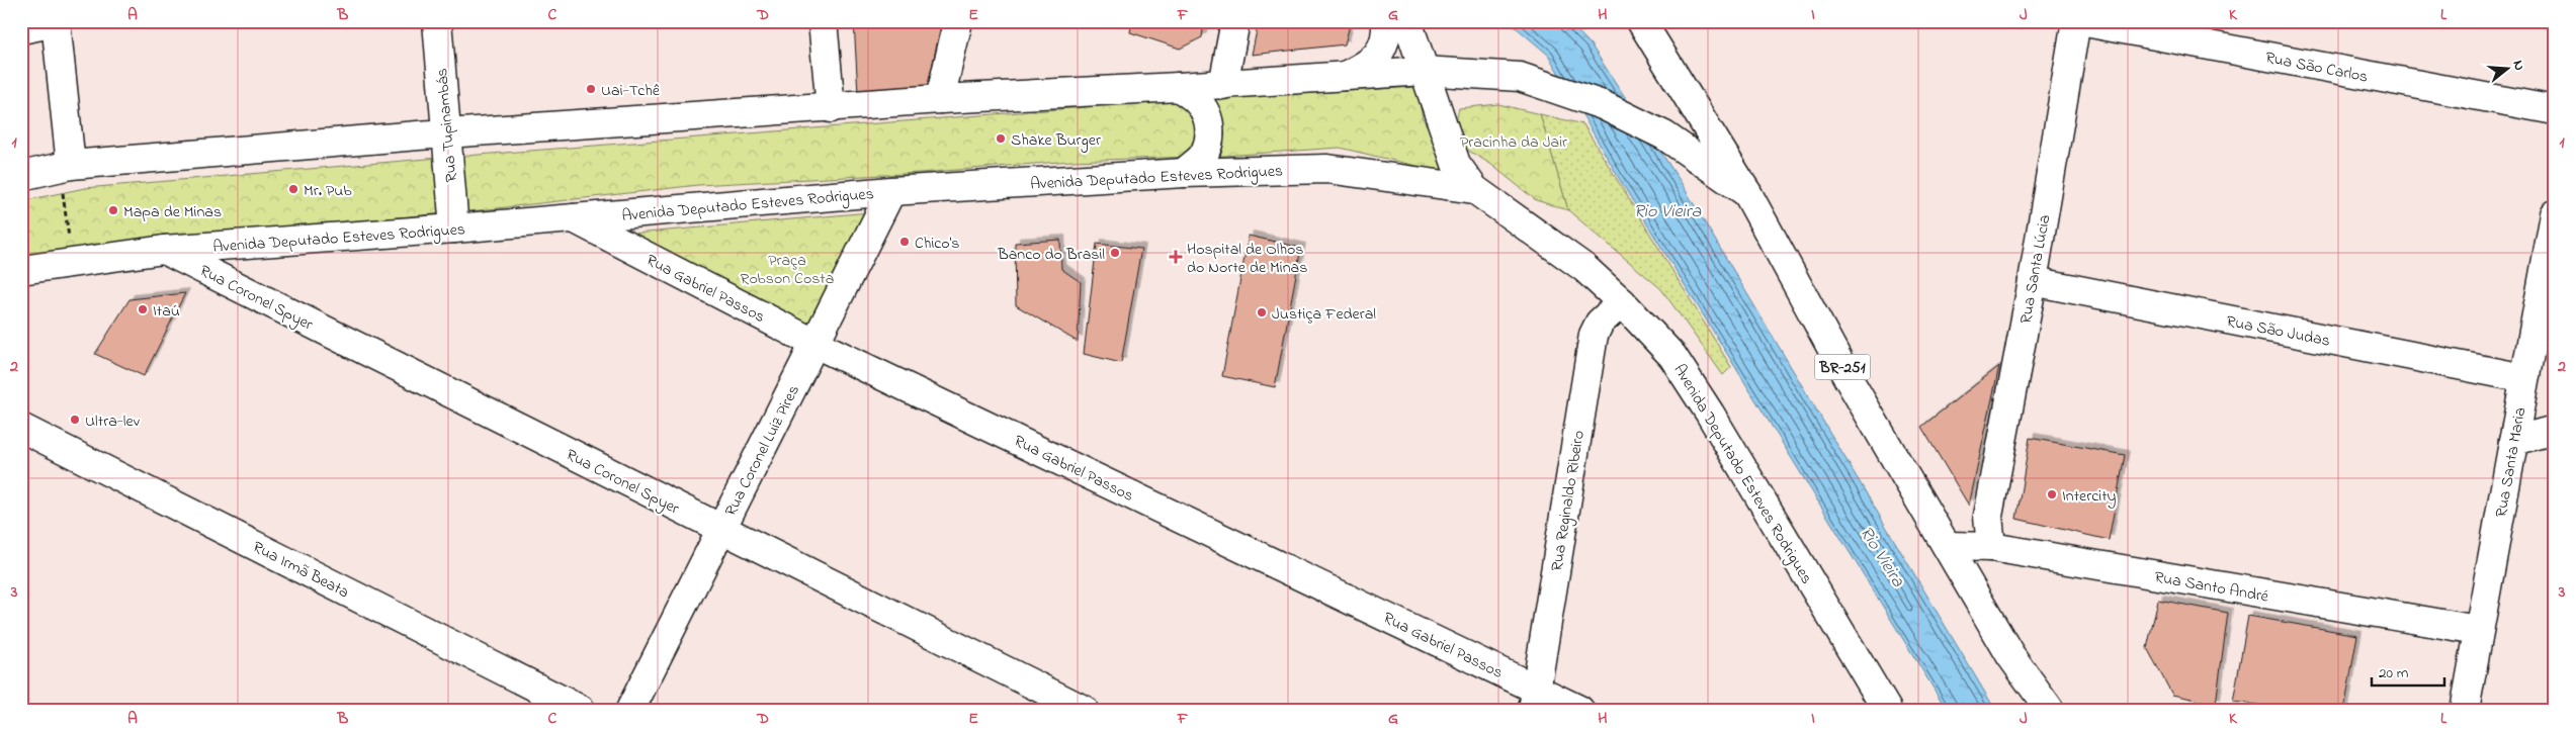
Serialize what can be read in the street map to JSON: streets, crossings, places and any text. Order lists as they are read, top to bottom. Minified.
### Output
{"streets":{"street":["Rua São Carlos","Rua Tupinambás","Avenida Deputado Esteves Rodrigues","Rua Santa Lúcia","Rua Gabriel Passos","Rua Coronel Spyer","Rua São Judas","BR-251","Rua Coronel Luiz Pires","Rua Santa Maria","Rua Reginaldo Ribeiro","Rua Irmã Beata","Rua Santo André"]},"crossings":[["Rua São Carlos","Rua Santa Lúcia"],["Rua Tupinambás","Avenida Deputado Esteves Rodrigues"],["Avenida Deputado Esteves Rodrigues","Rua Gabriel Passos"],["Avenida Deputado Esteves Rodrigues","Rua Coronel Spyer"],["Avenida Deputado Esteves Rodrigues","Rua Coronel Luiz Pires"],["Avenida Deputado Esteves Rodrigues","Rua Reginaldo Ribeiro"],["Rua Santa Lúcia","Rua São Judas"],["Rua Santa Lúcia","Rua Santo André"],["Rua Gabriel Passos","Rua Coronel Luiz Pires"],["Rua Gabriel Passos","Rua Reginaldo Ribeiro"],["Rua Coronel Spyer","Rua Coronel Luiz Pires"],["Rua São Judas","Rua Santa Maria"],["BR-251","Rua Santo André"],["Rua Santa Maria","Rua Santo André"]],"water":["Rio Vieira"],"parks":["Pracinha da Jair","Praça Robson Costa"],"places":{"other":["Uai-Tchê","Shake Burger","Mr. Pub","Mapa de Minas","Chico's","Banco do Brasil","Itaú","Justiça Federal","Ultra-lev","Intercity"],"health":["Hospital de Olhos do Norte de Minas"]},"scale_bar":"20 m","north":"right","grid":{"columns":["A","B","C","D","E","F","G","H","I","J","K","L"],"rows":["1","2","3"]}}
